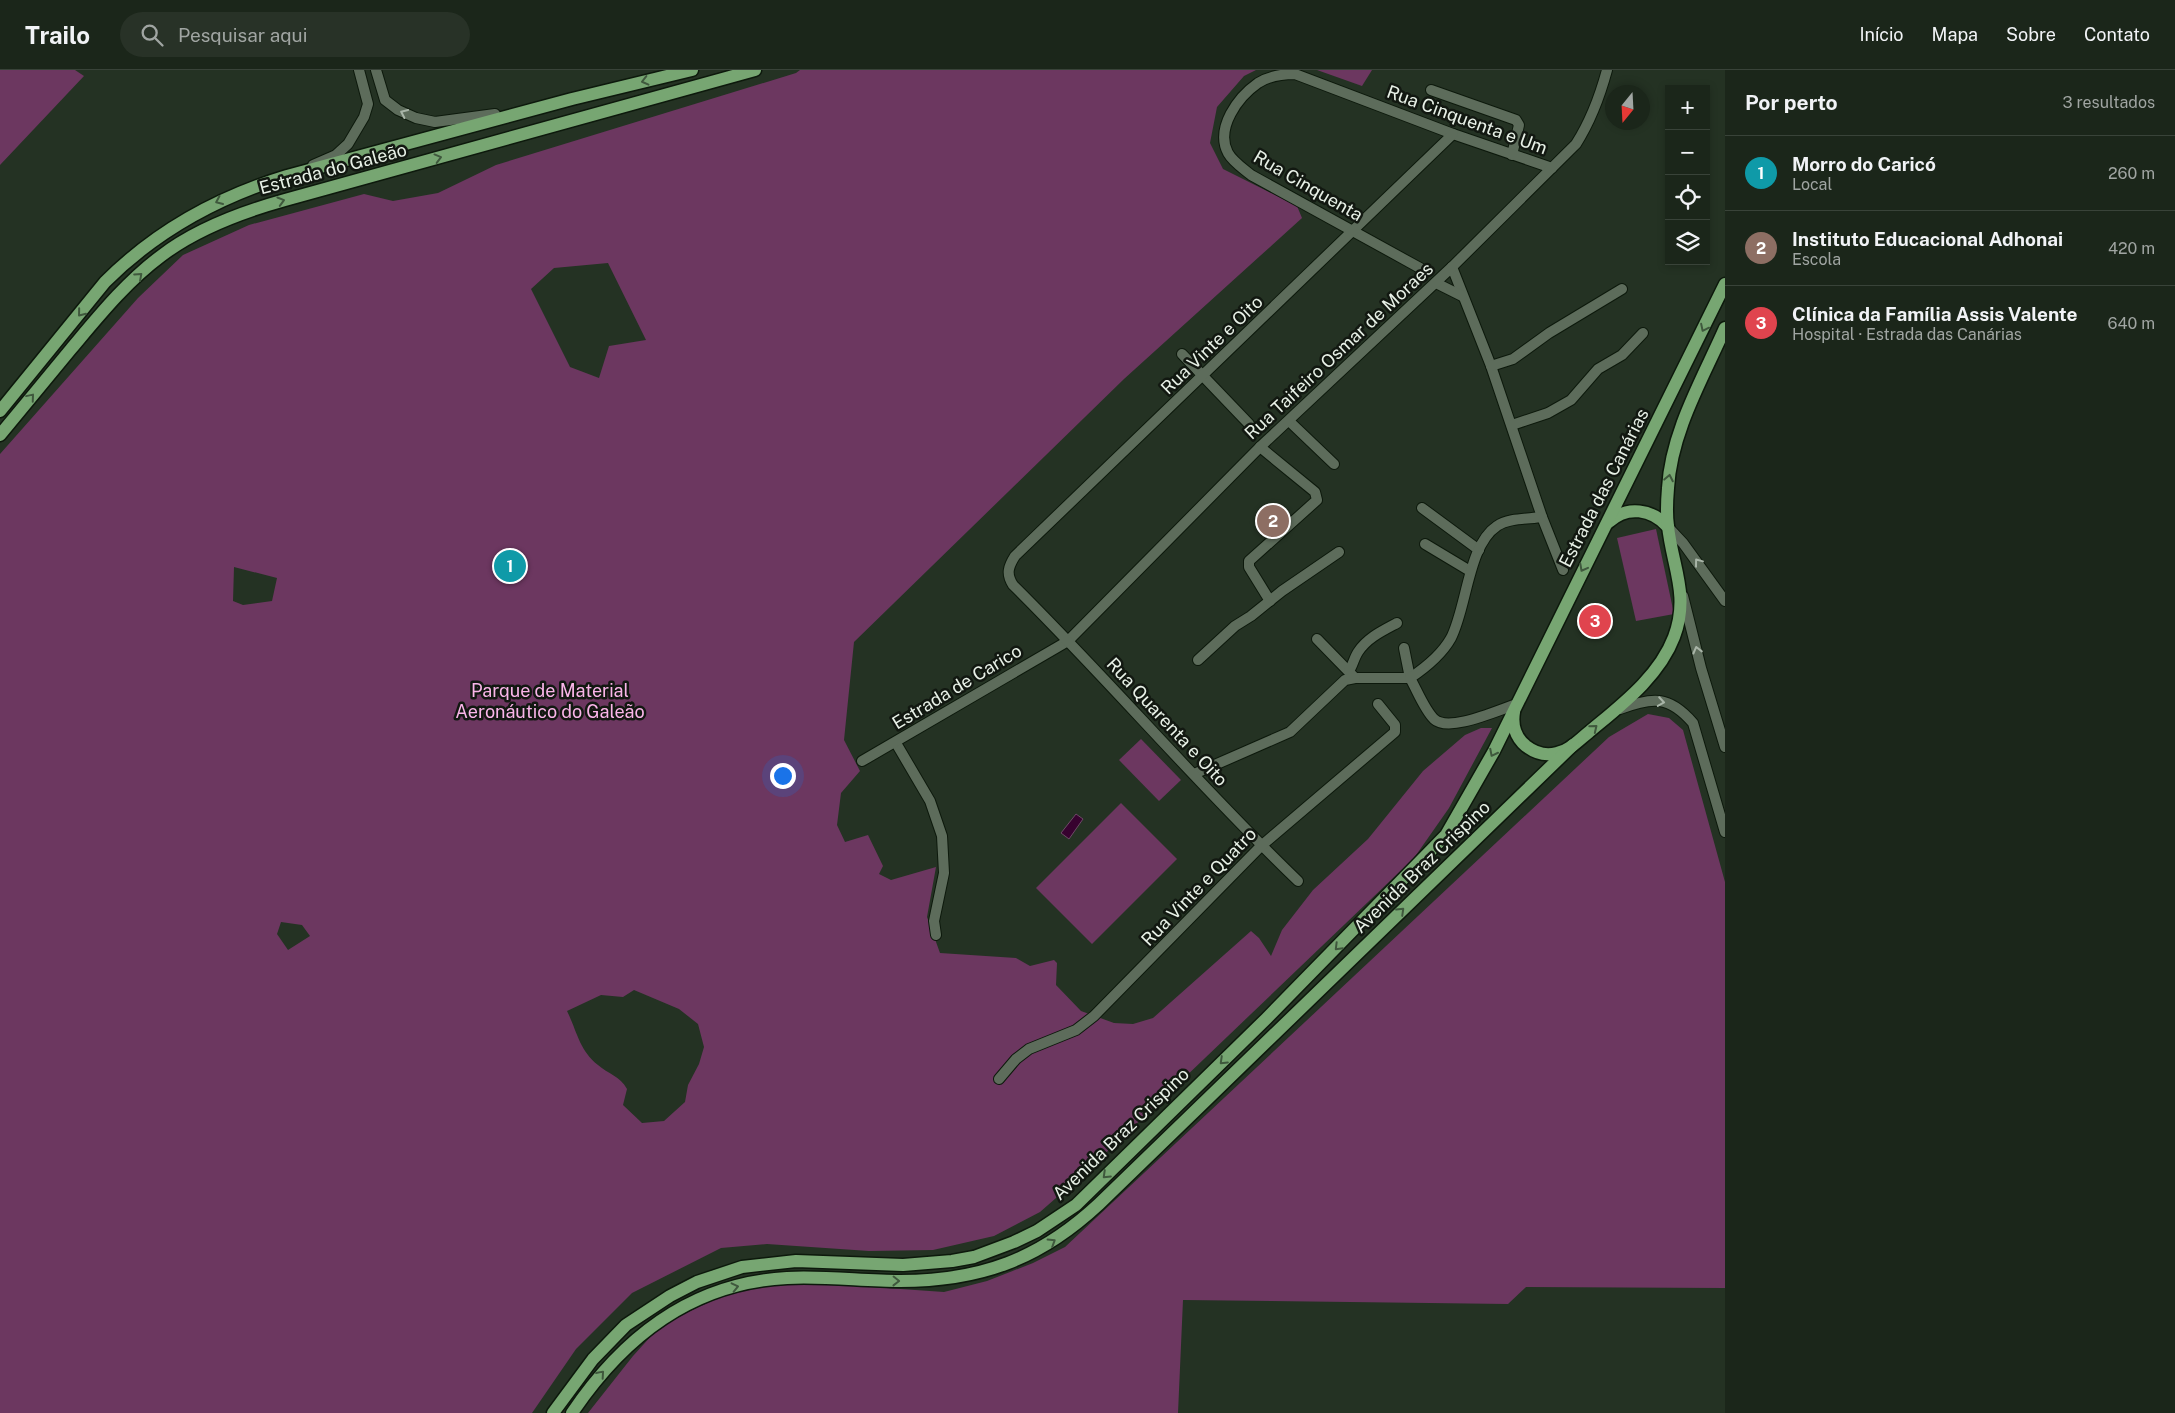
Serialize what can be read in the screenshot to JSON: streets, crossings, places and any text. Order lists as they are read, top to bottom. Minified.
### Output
{"streets":{"main road":["Estrada do Galeão","Estrada das Canárias","Avenida Braz Crispino"],"street":["Rua Cinquenta e Um","Rua Cinquenta","Rua Vinte e Oito","Rua Taifeiro Osmar de Moraes","Estrada de Carico","Rua Quarenta e Oito","Rua Vinte e Quatro"]},"crossings":[["Rua Cinquenta e Um","Rua Cinquenta"],["Rua Cinquenta e Um","Rua Vinte e Oito"],["Rua Cinquenta e Um","Rua Taifeiro Osmar de Moraes"],["Rua Cinquenta","Rua Vinte e Oito"],["Rua Vinte e Oito","Rua Quarenta e Oito"],["Rua Taifeiro Osmar de Moraes","Estrada de Carico"],["Rua Taifeiro Osmar de Moraes","Rua Quarenta e Oito"],["Estrada das Canárias","Avenida Braz Crispino"],["Estrada de Carico","Rua Quarenta e Oito"],["Rua Quarenta e Oito","Rua Vinte e Quatro"]],"parks":["Parque de Material Aeronáutico do Galeão"],"north":"bottom","page":{"header":"Trailo","search":"Pesquisar aqui","nav":["Início","Mapa","Sobre","Contato"],"heading":["Por perto","3 resultados"],"map_buttons":["+","−"],"list":[{"mark":"1","name":"Morro do Caricó","note":"Local","value":"260 m"},{"mark":"2","name":"Instituto Educacional Adhonai","note":"Escola","value":"420 m"},{"mark":"3","name":"Clínica da Família Assis Valente","note":"Hospital · Estrada das Canárias","value":"640 m"}],"pins":["2","1","3"]}}
